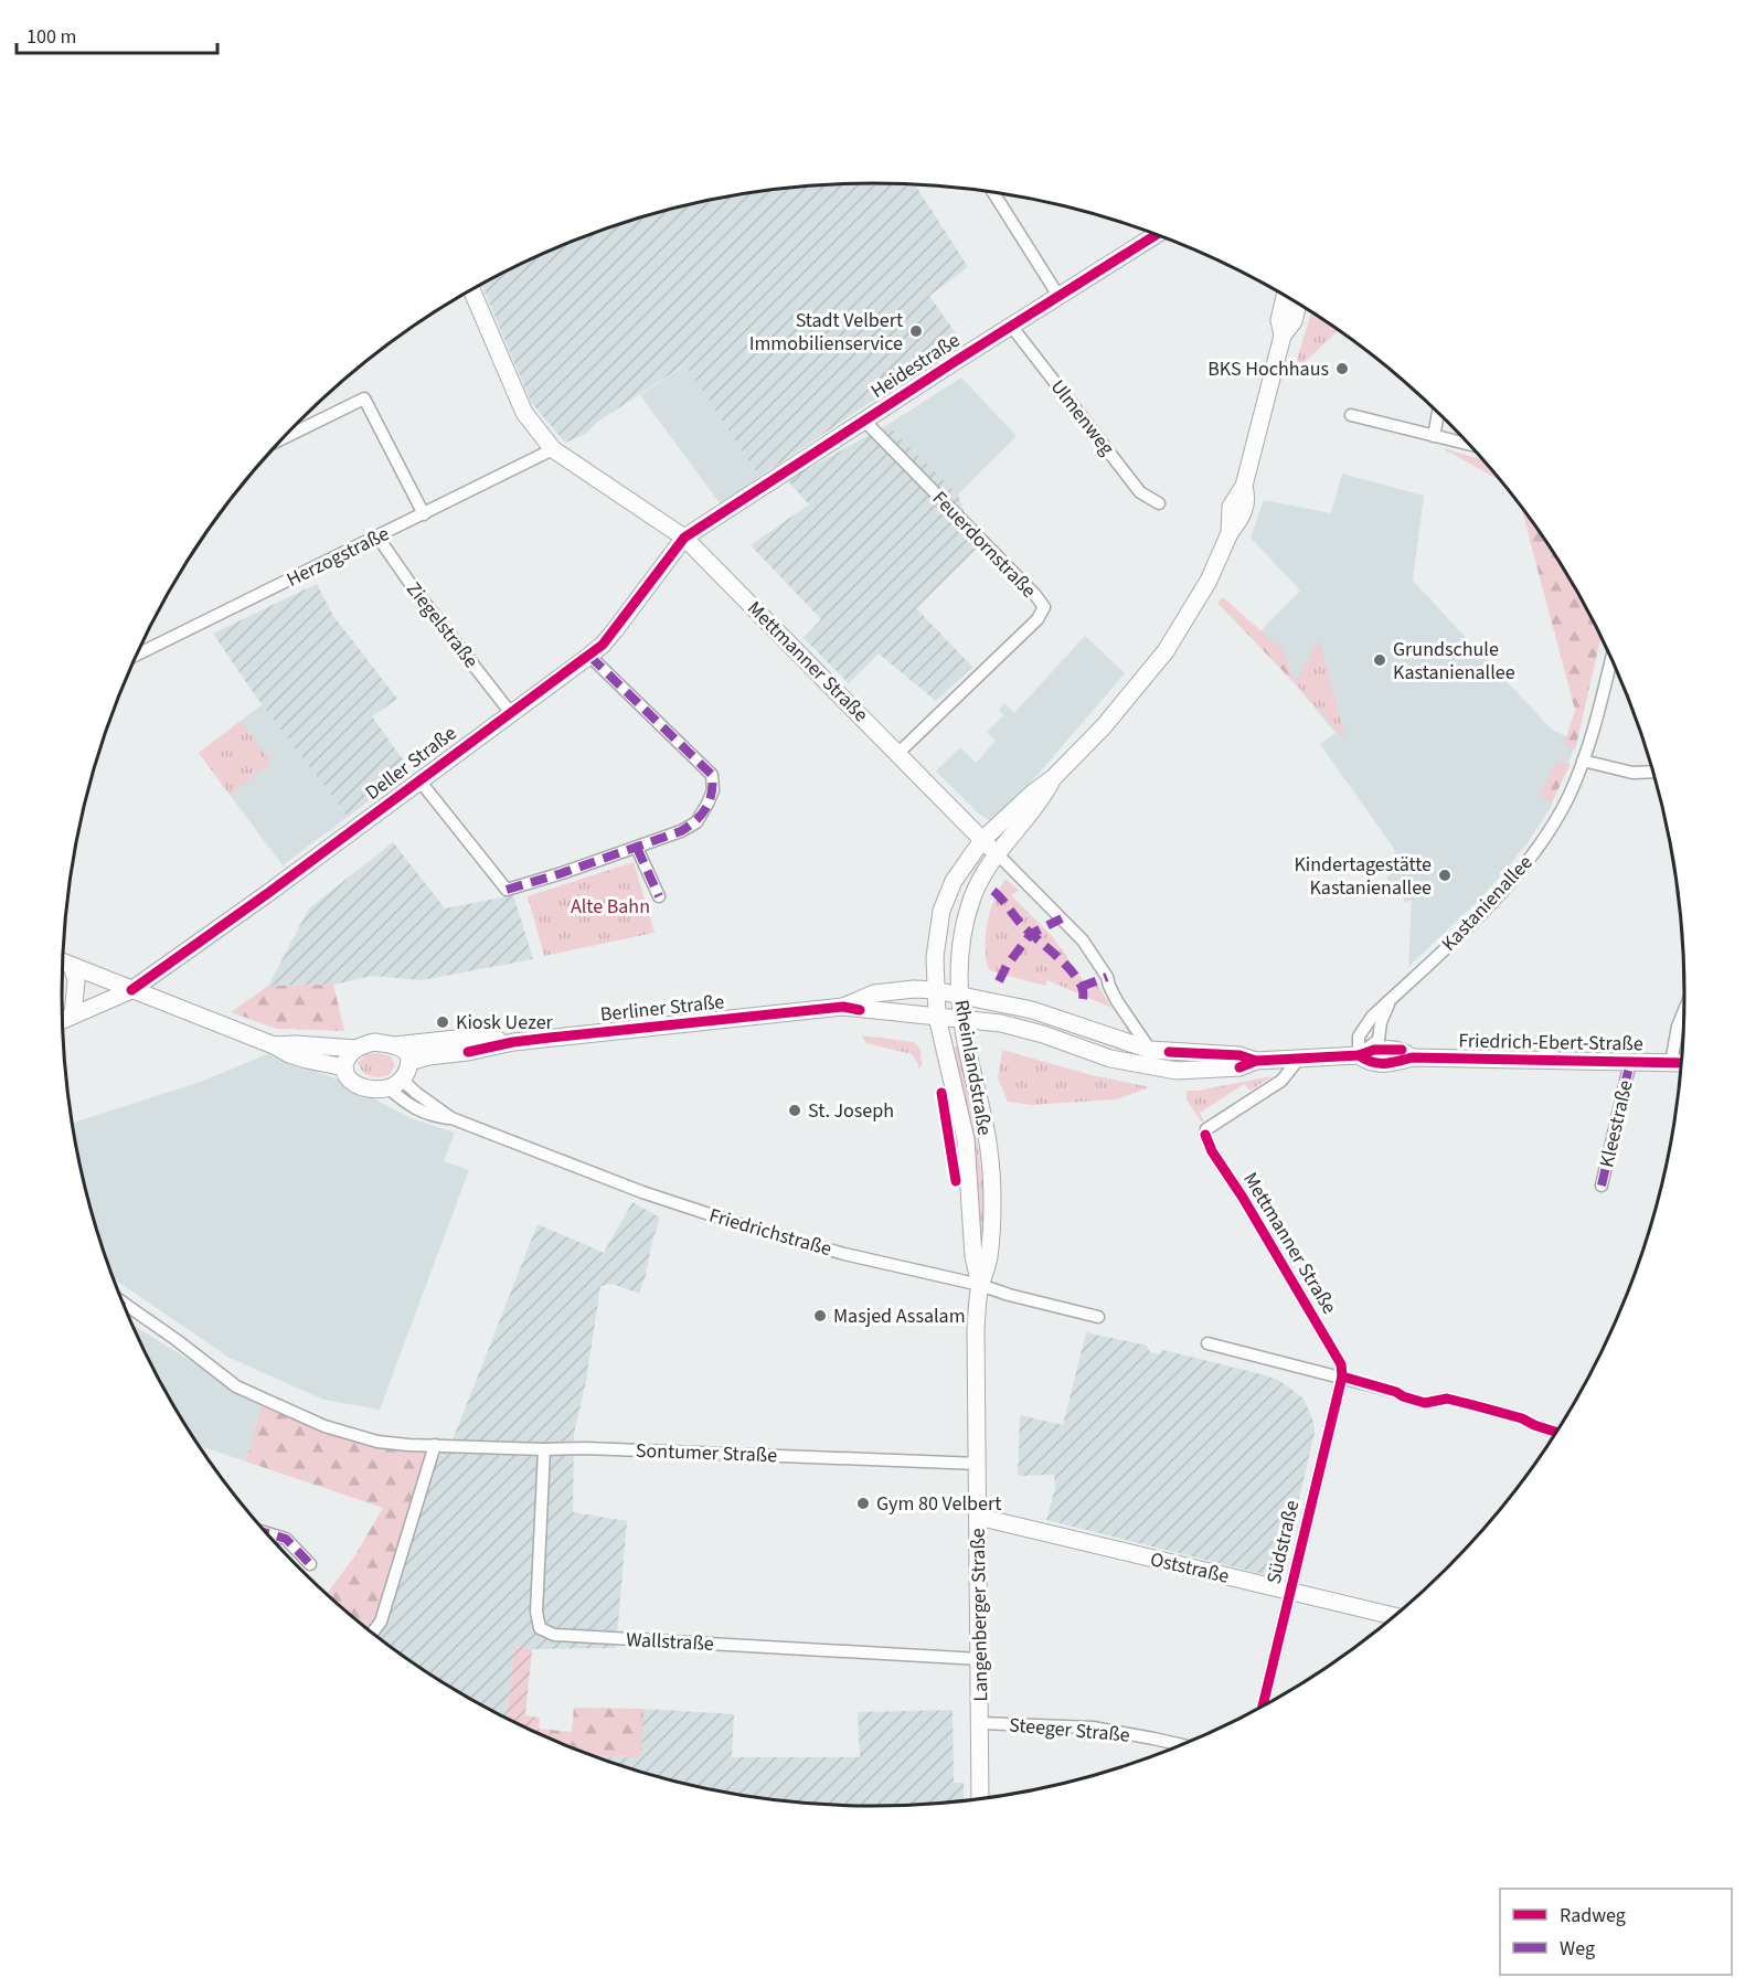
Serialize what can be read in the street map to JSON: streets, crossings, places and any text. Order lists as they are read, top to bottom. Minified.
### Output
{"streets":{"main road":["Heidestraße","Mettmanner Straße","Deller Straße","Berliner Straße","Friedrich-Ebert-Straße","Rheinlandstraße","Oststraße","Langenberger Straße"],"street":["Ulmenweg","Feuerdornstraße","Herzogstraße","Ziegelstraße","Kastanienallee","Kleestraße","Friedrichstraße","Sontumer Straße","Südstraße","Wallstraße","Steeger Straße"]},"crossings":[["Heidestraße","Ulmenweg"],["Heidestraße","Feuerdornstraße"],["Heidestraße","Mettmanner Straße"],["Heidestraße","Deller Straße"],["Feuerdornstraße","Mettmanner Straße"],["Herzogstraße","Ziegelstraße"],["Herzogstraße","Mettmanner Straße"],["Ziegelstraße","Deller Straße"],["Mettmanner Straße","Deller Straße"],["Mettmanner Straße","Friedrich-Ebert-Straße"],["Mettmanner Straße","Rheinlandstraße"],["Mettmanner Straße","Südstraße"],["Kastanienallee","Friedrich-Ebert-Straße"],["Berliner Straße","Friedrich-Ebert-Straße"],["Berliner Straße","Rheinlandstraße"],["Berliner Straße","Friedrichstraße"],["Friedrich-Ebert-Straße","Rheinlandstraße"],["Friedrich-Ebert-Straße","Kleestraße"],["Rheinlandstraße","Friedrichstraße"],["Rheinlandstraße","Langenberger Straße"],["Friedrichstraße","Langenberger Straße"],["Sontumer Straße","Langenberger Straße"],["Sontumer Straße","Wallstraße"],["Südstraße","Oststraße"],["Oststraße","Langenberger Straße"],["Langenberger Straße","Wallstraße"],["Langenberger Straße","Steeger Straße"]],"parks":["Alte Bahn"],"places":["Stadt Velbert Immobilienservice","BKS Hochhaus","Grundschule Kastanienallee","Kindertagestätte Kastanienallee","Kiosk Uezer","St. Joseph","Masjed Assalam","Gym 80 Velbert"],"legend":["Radweg","Weg"],"scale_bar":"100 m"}
